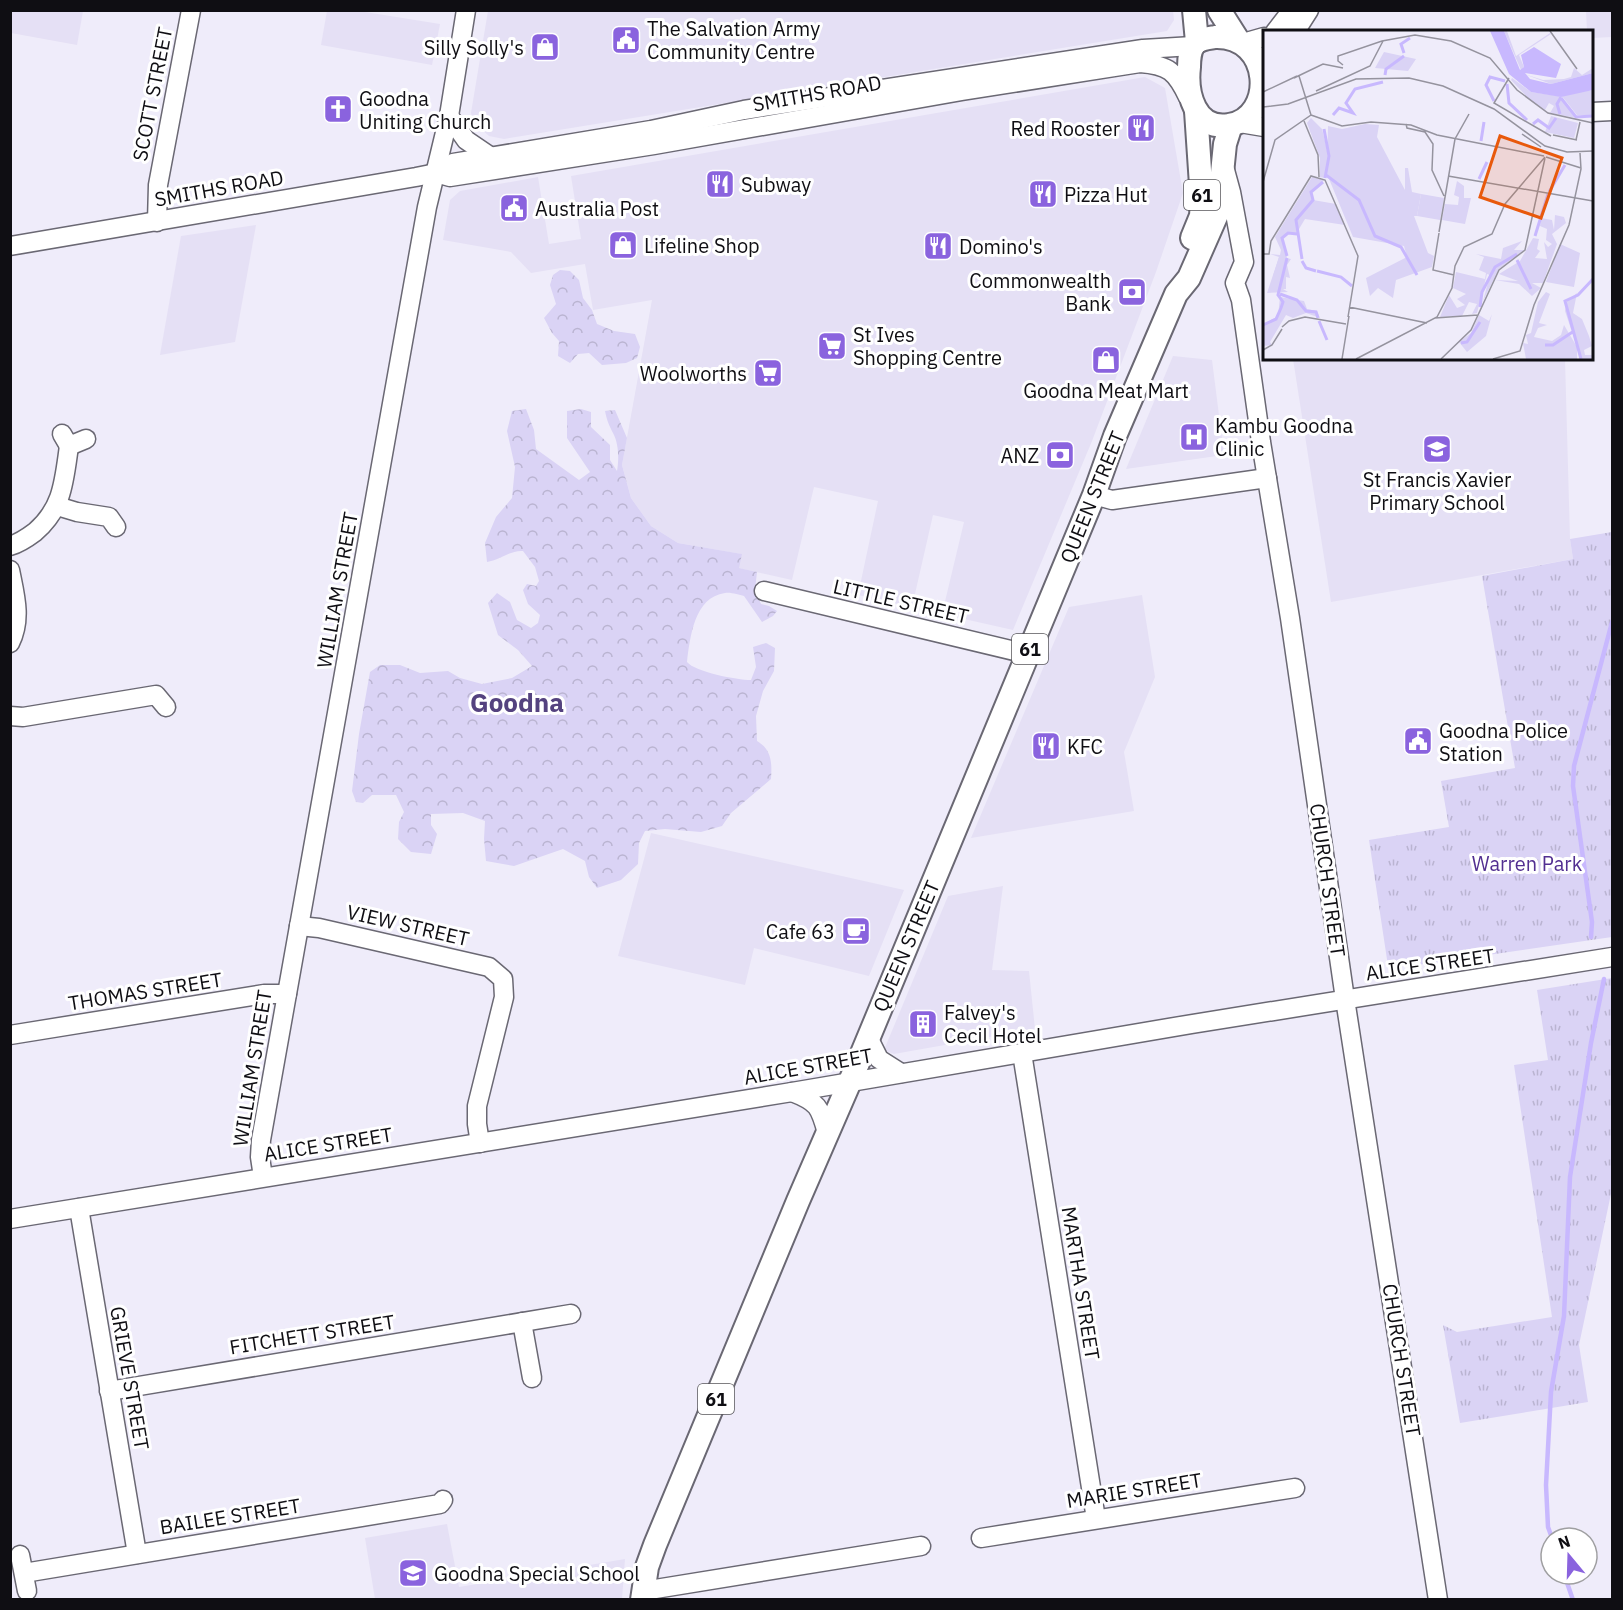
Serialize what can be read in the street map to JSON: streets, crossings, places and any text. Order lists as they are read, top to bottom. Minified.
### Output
{"streets":{"main road":["61","QUEEN STREET"],"street":["SMITHS ROAD","SCOTT STREET","WILLIAM STREET","LITTLE STREET","CHURCH STREET","VIEW STREET","ALICE STREET","THOMAS STREET","MARTHA STREET","FITCHETT STREET","GRIEVE STREET","MARIE STREET","BAILEE STREET"]},"crossings":[["SMITHS ROAD","SCOTT STREET"],["SMITHS ROAD","61"],["SMITHS ROAD","QUEEN STREET"],["SMITHS ROAD","WILLIAM STREET"],["61","QUEEN STREET"],["QUEEN STREET","LITTLE STREET"],["QUEEN STREET","CHURCH STREET"],["QUEEN STREET","ALICE STREET"],["WILLIAM STREET","VIEW STREET"],["WILLIAM STREET","ALICE STREET"],["WILLIAM STREET","THOMAS STREET"],["CHURCH STREET","ALICE STREET"],["VIEW STREET","ALICE STREET"],["ALICE STREET","MARTHA STREET"],["ALICE STREET","GRIEVE STREET"],["MARTHA STREET","MARIE STREET"],["FITCHETT STREET","GRIEVE STREET"],["GRIEVE STREET","BAILEE STREET"]],"districts":["Goodna"],"parks":["Warren Park"],"places":{"public building":["The Salvation Army Community Centre","Australia Post","Goodna Police Station"],"shop":["Silly Solly's","Lifeline Shop","Goodna Meat Mart"],"church":["Goodna Uniting Church"],"restaurant":["Red Rooster","Subway","Pizza Hut","Domino's","KFC"],"bank":["Commonwealth Bank","ANZ"],"supermarket":["St Ives Shopping Centre","Woolworths"],"hospital":["Kambu Goodna Clinic"],"school or university":["St Francis Xavier Primary School","Goodna Special School"],"cafe":["Cafe 63"],"building":["Falvey's Cecil Hotel"]},"north":"top"}
